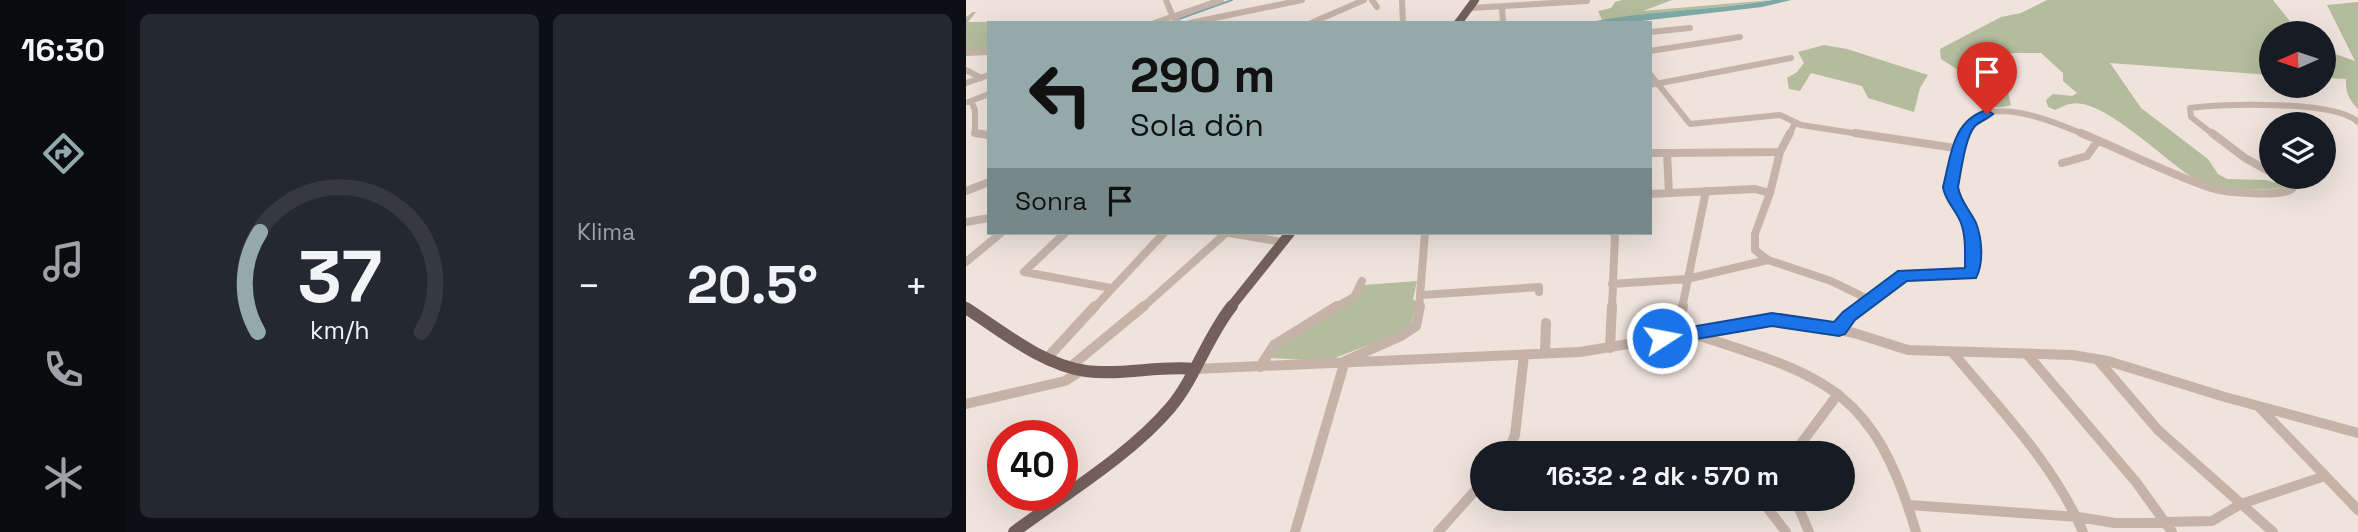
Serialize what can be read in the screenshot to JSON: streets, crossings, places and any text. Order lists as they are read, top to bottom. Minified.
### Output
{"north":"left","page":{"tabs":"16:30","tile":"Klima","turn":["290 m","Sola dön"],"then":"Sonra","heat":["−","20.5°","+"],"limit":"40","trip":"16:32 · 2 dk · 570 m","gauge":["37","km/h"]}}
